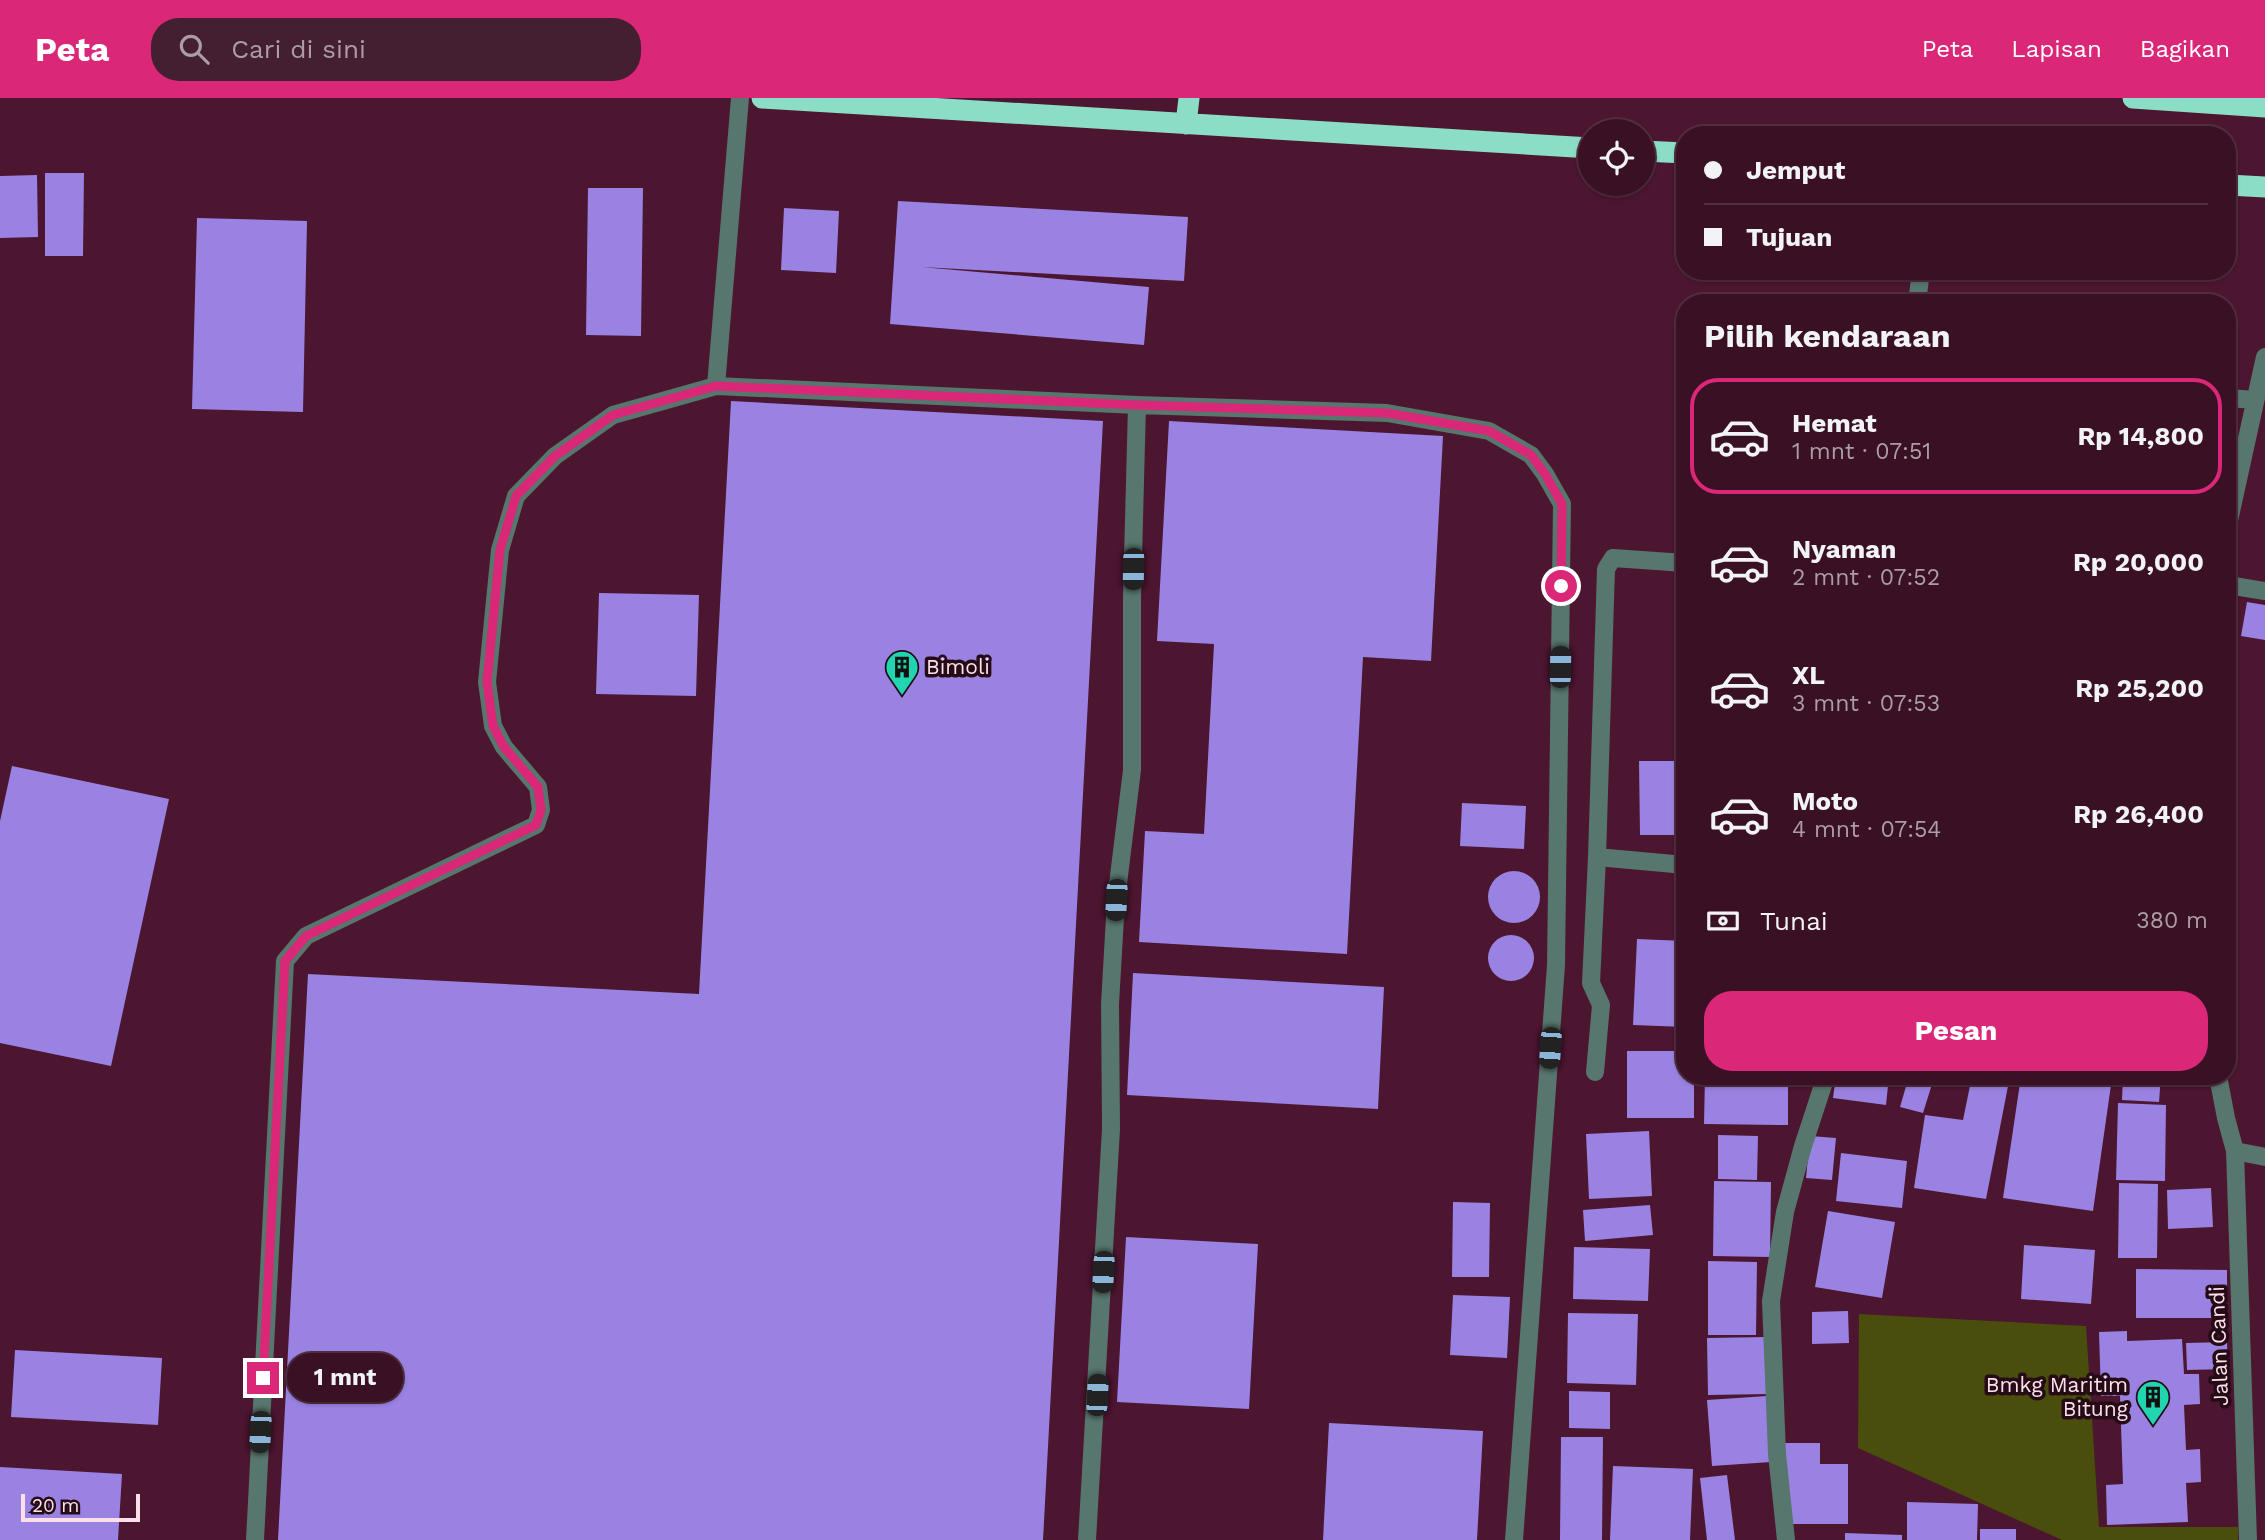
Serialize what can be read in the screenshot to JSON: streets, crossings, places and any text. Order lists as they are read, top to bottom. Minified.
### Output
{"streets":{"street":["Jalan Candi"]},"places":{"building":["Bimoli","Bmkg Maritim Bitung"]},"scale_bar":"20 m","page":{"header":"Peta","search":"Cari di sini","nav":["Peta","Lapisan","Bagikan"],"banner":["Jemput","Tujuan"],"heading":"Pilih kendaraan","list":[{"name":"Hemat","note":"1 mnt · 07:51","value":"Rp 14,800"},{"name":"Nyaman","note":"2 mnt · 07:52","value":"Rp 20,000"},{"name":"XL","note":"3 mnt · 07:53","value":"Rp 25,200"},{"name":"Moto","note":"4 mnt · 07:54","value":"Rp 26,400"}],"pay":["Tunai","380 m"],"buttons":"Pesan","bubble":"1 mnt","scale":"20 m"}}
